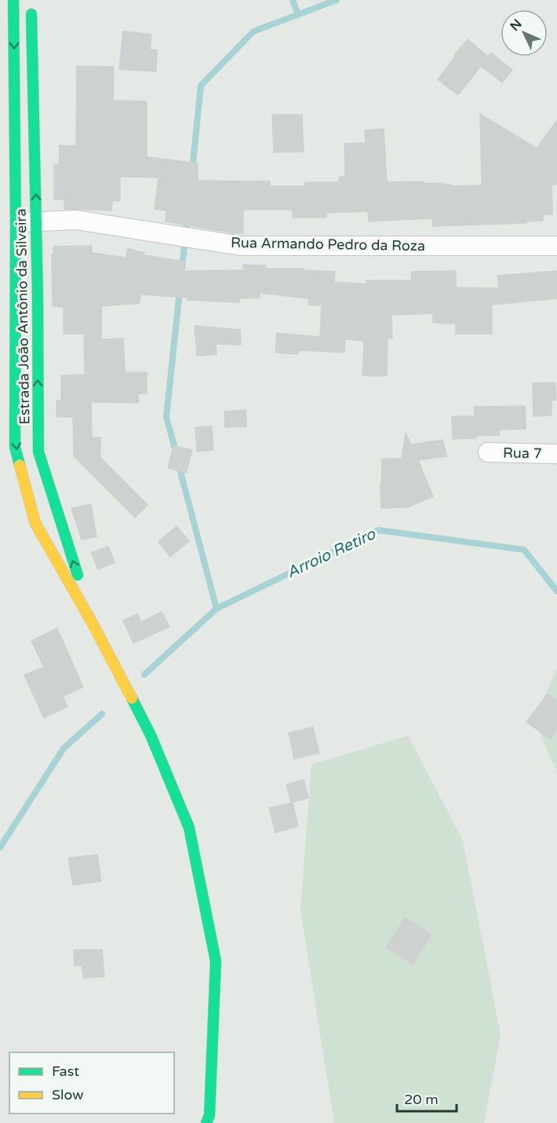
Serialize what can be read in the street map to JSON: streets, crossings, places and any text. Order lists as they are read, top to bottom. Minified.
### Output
{"streets":{"main road":["Estrada João Antônio da Silveira"],"street":["Rua Armando Pedro da Roza","Rua 7"]},"crossings":[["Rua Armando Pedro da Roza","Estrada João Antônio da Silveira"]],"water":["Arroio Retiro"],"legend":["Fast","Slow"],"scale_bar":"20 m","north":"top left"}
